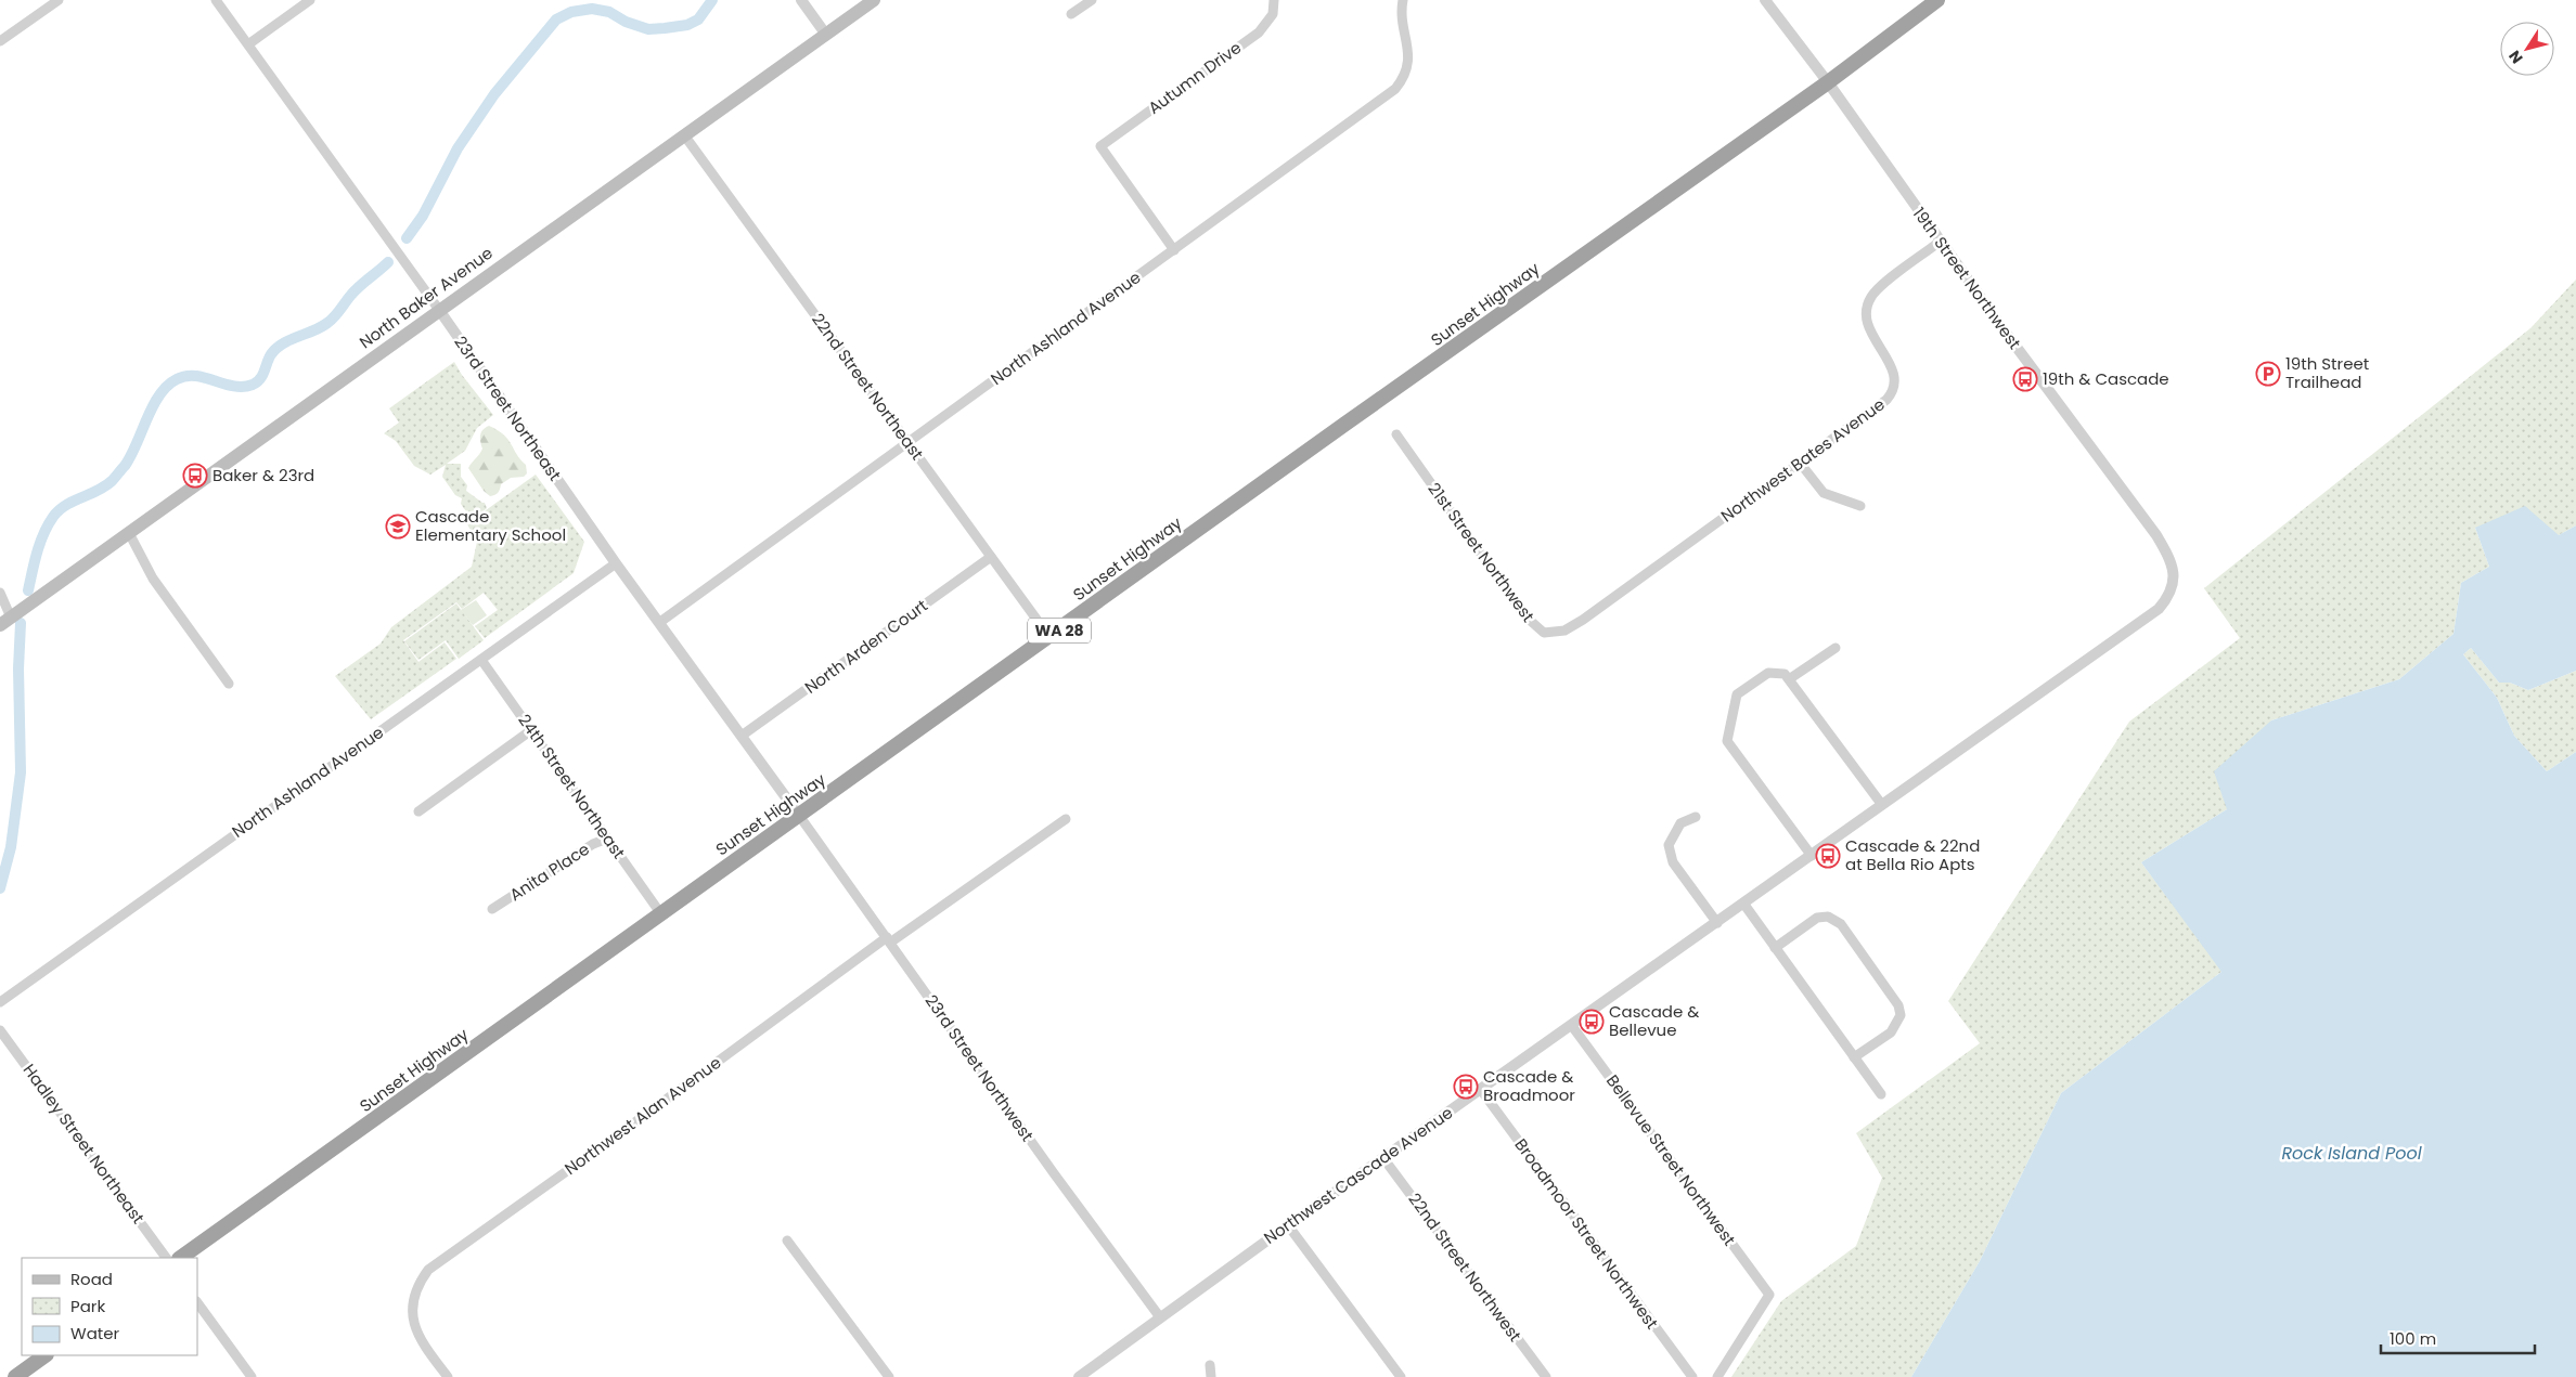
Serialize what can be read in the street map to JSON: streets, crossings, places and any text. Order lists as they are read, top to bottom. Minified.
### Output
{"streets":{"highway":["Sunset Highway","WA 28"],"main road":["North Baker Avenue"],"street":["Autumn Drive","19th Street Northwest","North Ashland Avenue","22nd Street Northeast","23rd Street Northeast","Northwest Bates Avenue","21st Street Northwest","North Arden Court","24th Street Northeast","Anita Place","23rd Street Northwest","Northwest Alan Avenue","Hadley Street Northeast","Bellevue Street Northwest","Northwest Cascade Avenue","Broadmoor Street Northwest","22nd Street Northwest"]},"crossings":[["Autumn Drive","North Ashland Avenue"],["19th Street Northwest","Sunset Highway"],["19th Street Northwest","Northwest Bates Avenue"],["19th Street Northwest","Northwest Cascade Avenue"],["North Baker Avenue","22nd Street Northeast"],["North Baker Avenue","23rd Street Northeast"],["Sunset Highway","22nd Street Northeast"],["Sunset Highway","23rd Street Northeast"],["Sunset Highway","24th Street Northeast"],["Sunset Highway","23rd Street Northwest"],["North Ashland Avenue","22nd Street Northeast"],["North Ashland Avenue","23rd Street Northeast"],["North Ashland Avenue","24th Street Northeast"],["22nd Street Northeast","North Arden Court"],["23rd Street Northeast","North Arden Court"],["23rd Street Northeast","23rd Street Northwest"],["Northwest Bates Avenue","21st Street Northwest"],["24th Street Northeast","Anita Place"],["23rd Street Northwest","Northwest Alan Avenue"],["23rd Street Northwest","Northwest Cascade Avenue"],["Bellevue Street Northwest","Northwest Cascade Avenue"],["Northwest Cascade Avenue","Broadmoor Street Northwest"],["Northwest Cascade Avenue","22nd Street Northwest"]],"water":["Rock Island Pool"],"places":{"parking":["19th Street Trailhead"],"bus stop":["19th & Cascade","Baker & 23rd","Cascade & 22nd at Bella Rio Apts","Cascade & Bellevue","Cascade & Broadmoor"],"school or university":["Cascade Elementary School"]},"legend":["Road","Park","Water"],"scale_bar":"100 m","north":"bottom left"}
